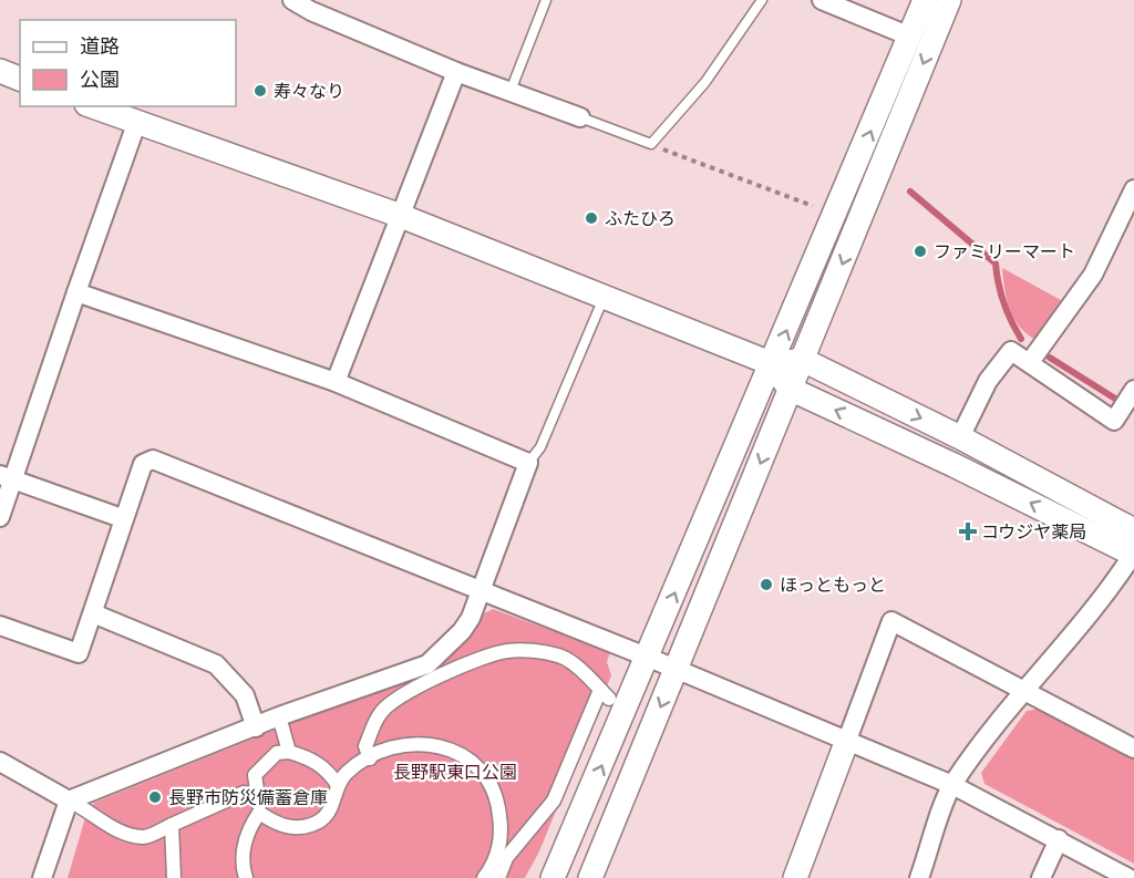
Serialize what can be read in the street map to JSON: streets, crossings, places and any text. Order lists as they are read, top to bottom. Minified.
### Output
{"parks":["長野駅東口公園"],"places":{"other":["寿々なり","ふたひろ","ファミリーマート","ほっともっと","長野市防災備蓄倉庫"],"health":["コウジヤ薬局"]},"legend":["道路","公園"]}
